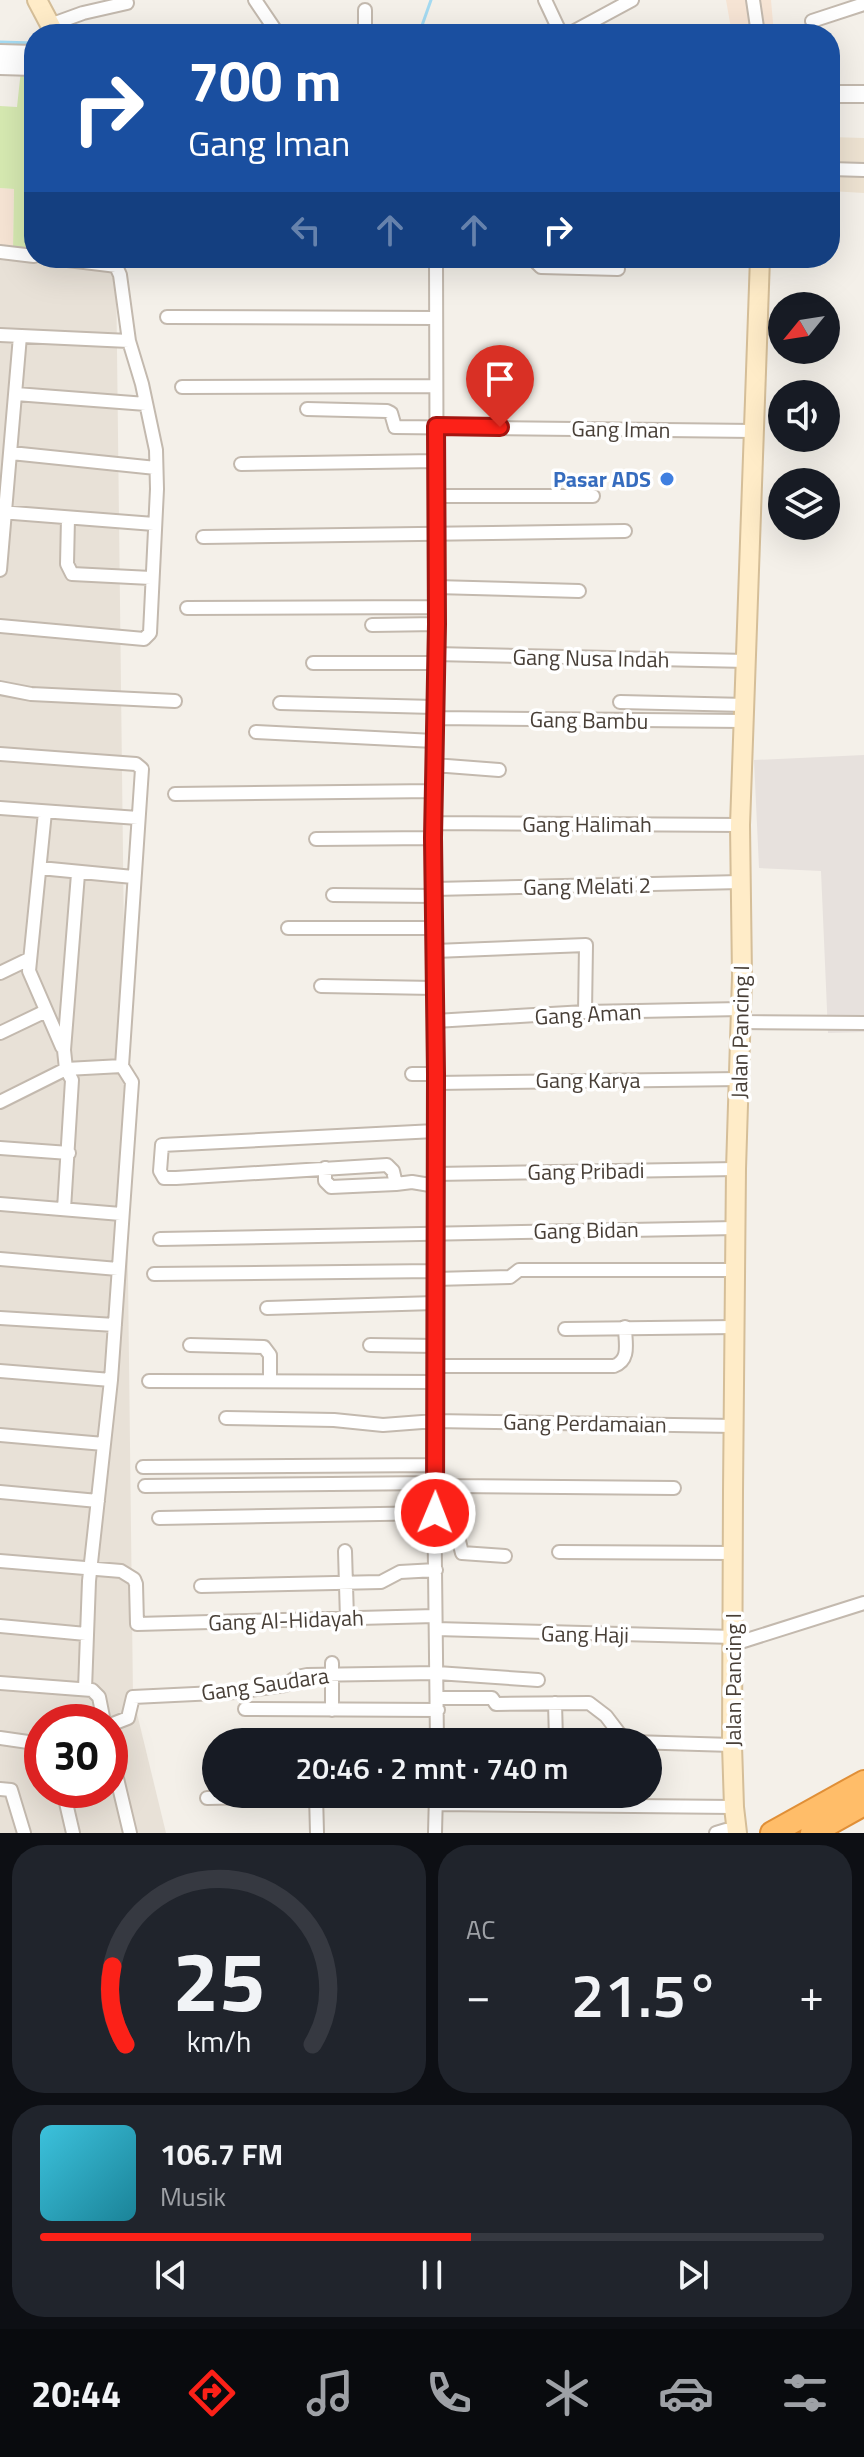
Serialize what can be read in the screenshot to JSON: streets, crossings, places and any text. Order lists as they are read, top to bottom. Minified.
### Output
{"streets":{"main road":["Jalan Pancing I"],"street":["Gang Iman","Gang Nusa Indah","Gang Bambu","Gang Halimah","Gang Melati 2","Gang Aman","Gang Karya","Gang Pribadi","Gang Bidan","Gang Perdamaian","Gang Al-Hidayah","Gang Haji","Gang Saudara"]},"crossings":[["Gang Iman","Jalan Pancing I"],["Gang Nusa Indah","Jalan Pancing I"],["Gang Bambu","Jalan Pancing I"],["Gang Halimah","Jalan Pancing I"],["Gang Melati 2","Jalan Pancing I"],["Gang Aman","Jalan Pancing I"],["Jalan Pancing I","Gang Karya"],["Jalan Pancing I","Gang Pribadi"],["Jalan Pancing I","Gang Bidan"],["Jalan Pancing I","Gang Perdamaian"],["Jalan Pancing I","Gang Haji"],["Gang Al-Hidayah","Gang Haji"]],"places":["Pasar ADS"],"north":"bottom left","page":{"turn":["700 m","Gang Iman"],"limit":"30","trip":"20:46 · 2 mnt · 740 m","tile":"AC","heat":["−","21.5°","+"],"song":["106.7 FM","Musik"],"tabs":"20:44","gauge":["25","km/h"]}}
